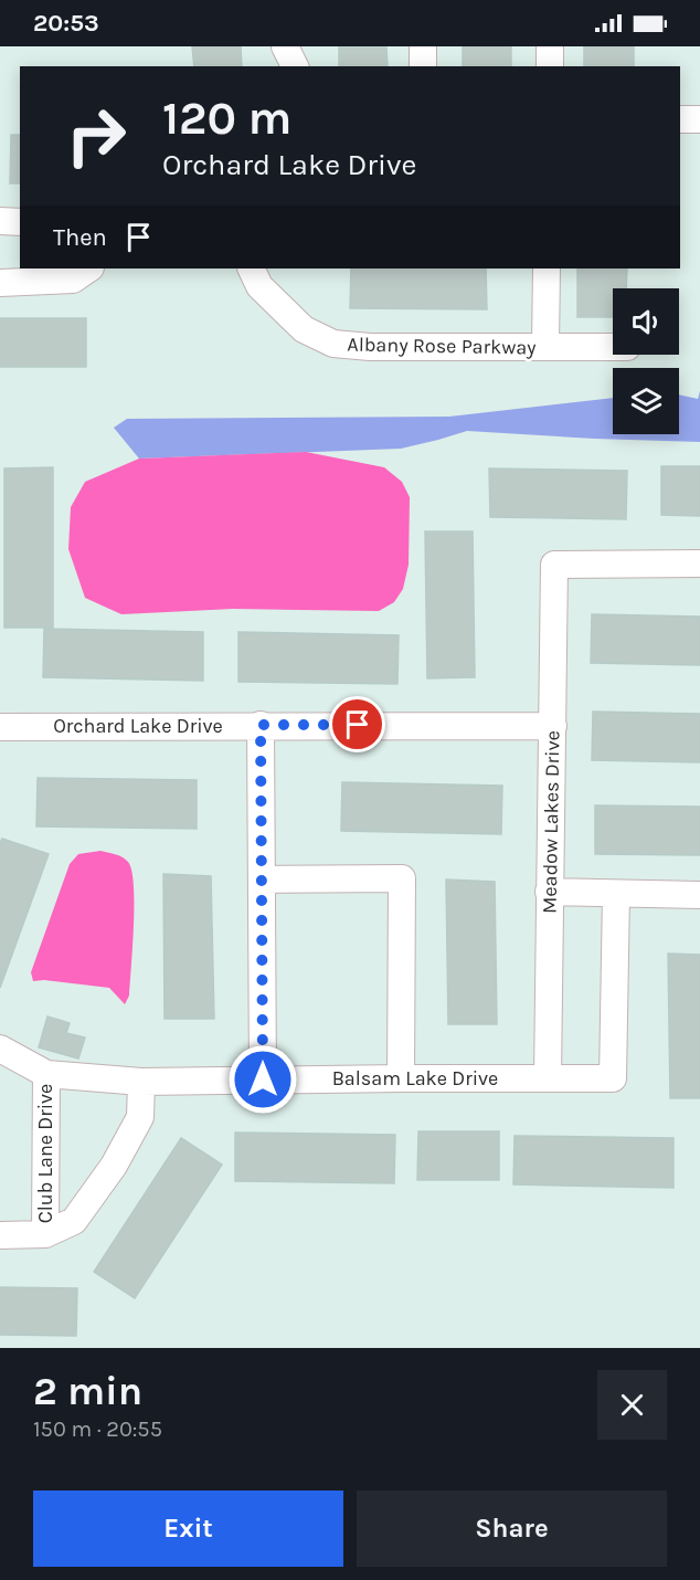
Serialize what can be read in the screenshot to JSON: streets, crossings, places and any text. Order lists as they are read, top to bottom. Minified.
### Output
{"streets":{"street":["Albany Rose Parkway","Orchard Lake Drive","Meadow Lakes Drive","Balsam Lake Drive","Club Lane Drive"]},"crossings":[["Orchard Lake Drive","Meadow Lakes Drive"],["Meadow Lakes Drive","Balsam Lake Drive"],["Balsam Lake Drive","Club Lane Drive"]],"page":{"status":"20:53","turn":["120 m","Orchard Lake Drive"],"then":"Then","heading":["2 min","150 m · 20:55"],"buttons":["Exit","Share"]}}
